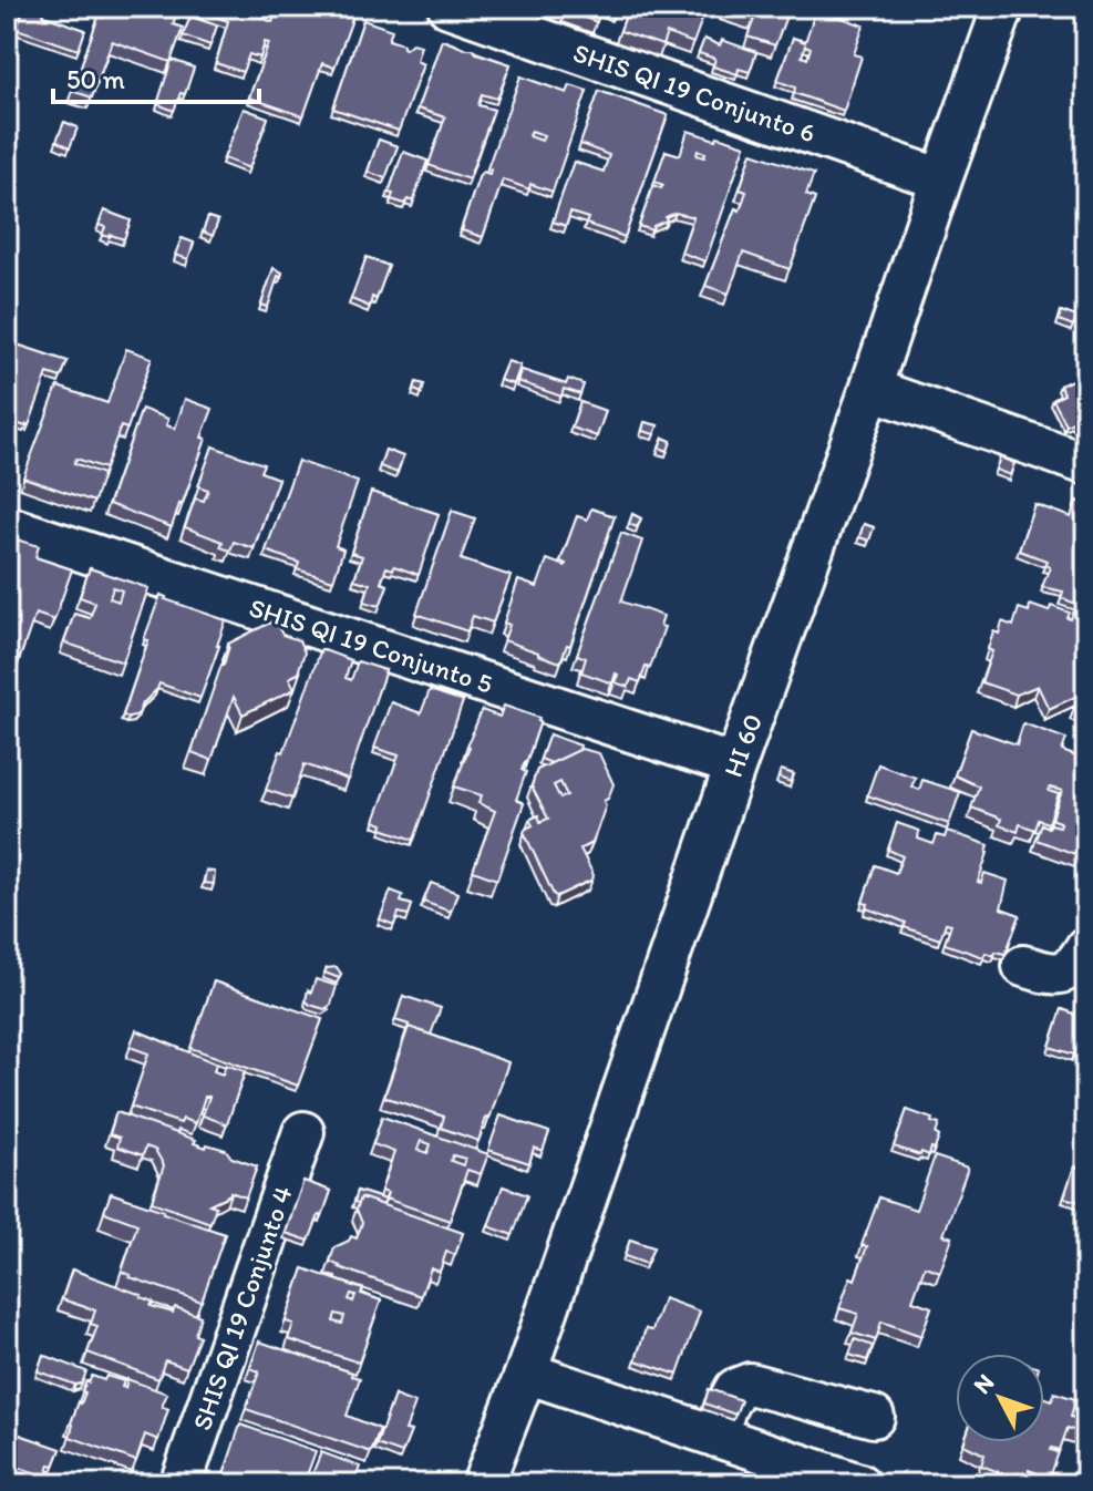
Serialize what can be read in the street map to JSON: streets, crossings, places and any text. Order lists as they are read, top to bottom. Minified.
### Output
{"streets":{"street":["SHIS QI 19 Conjunto 6","SHIS QI 19 Conjunto 5","HI 60","SHIS QI 19 Conjunto 4"]},"crossings":[["SHIS QI 19 Conjunto 6","HI 60"],["SHIS QI 19 Conjunto 5","HI 60"]],"scale_bar":"50 m","north":"top left"}
